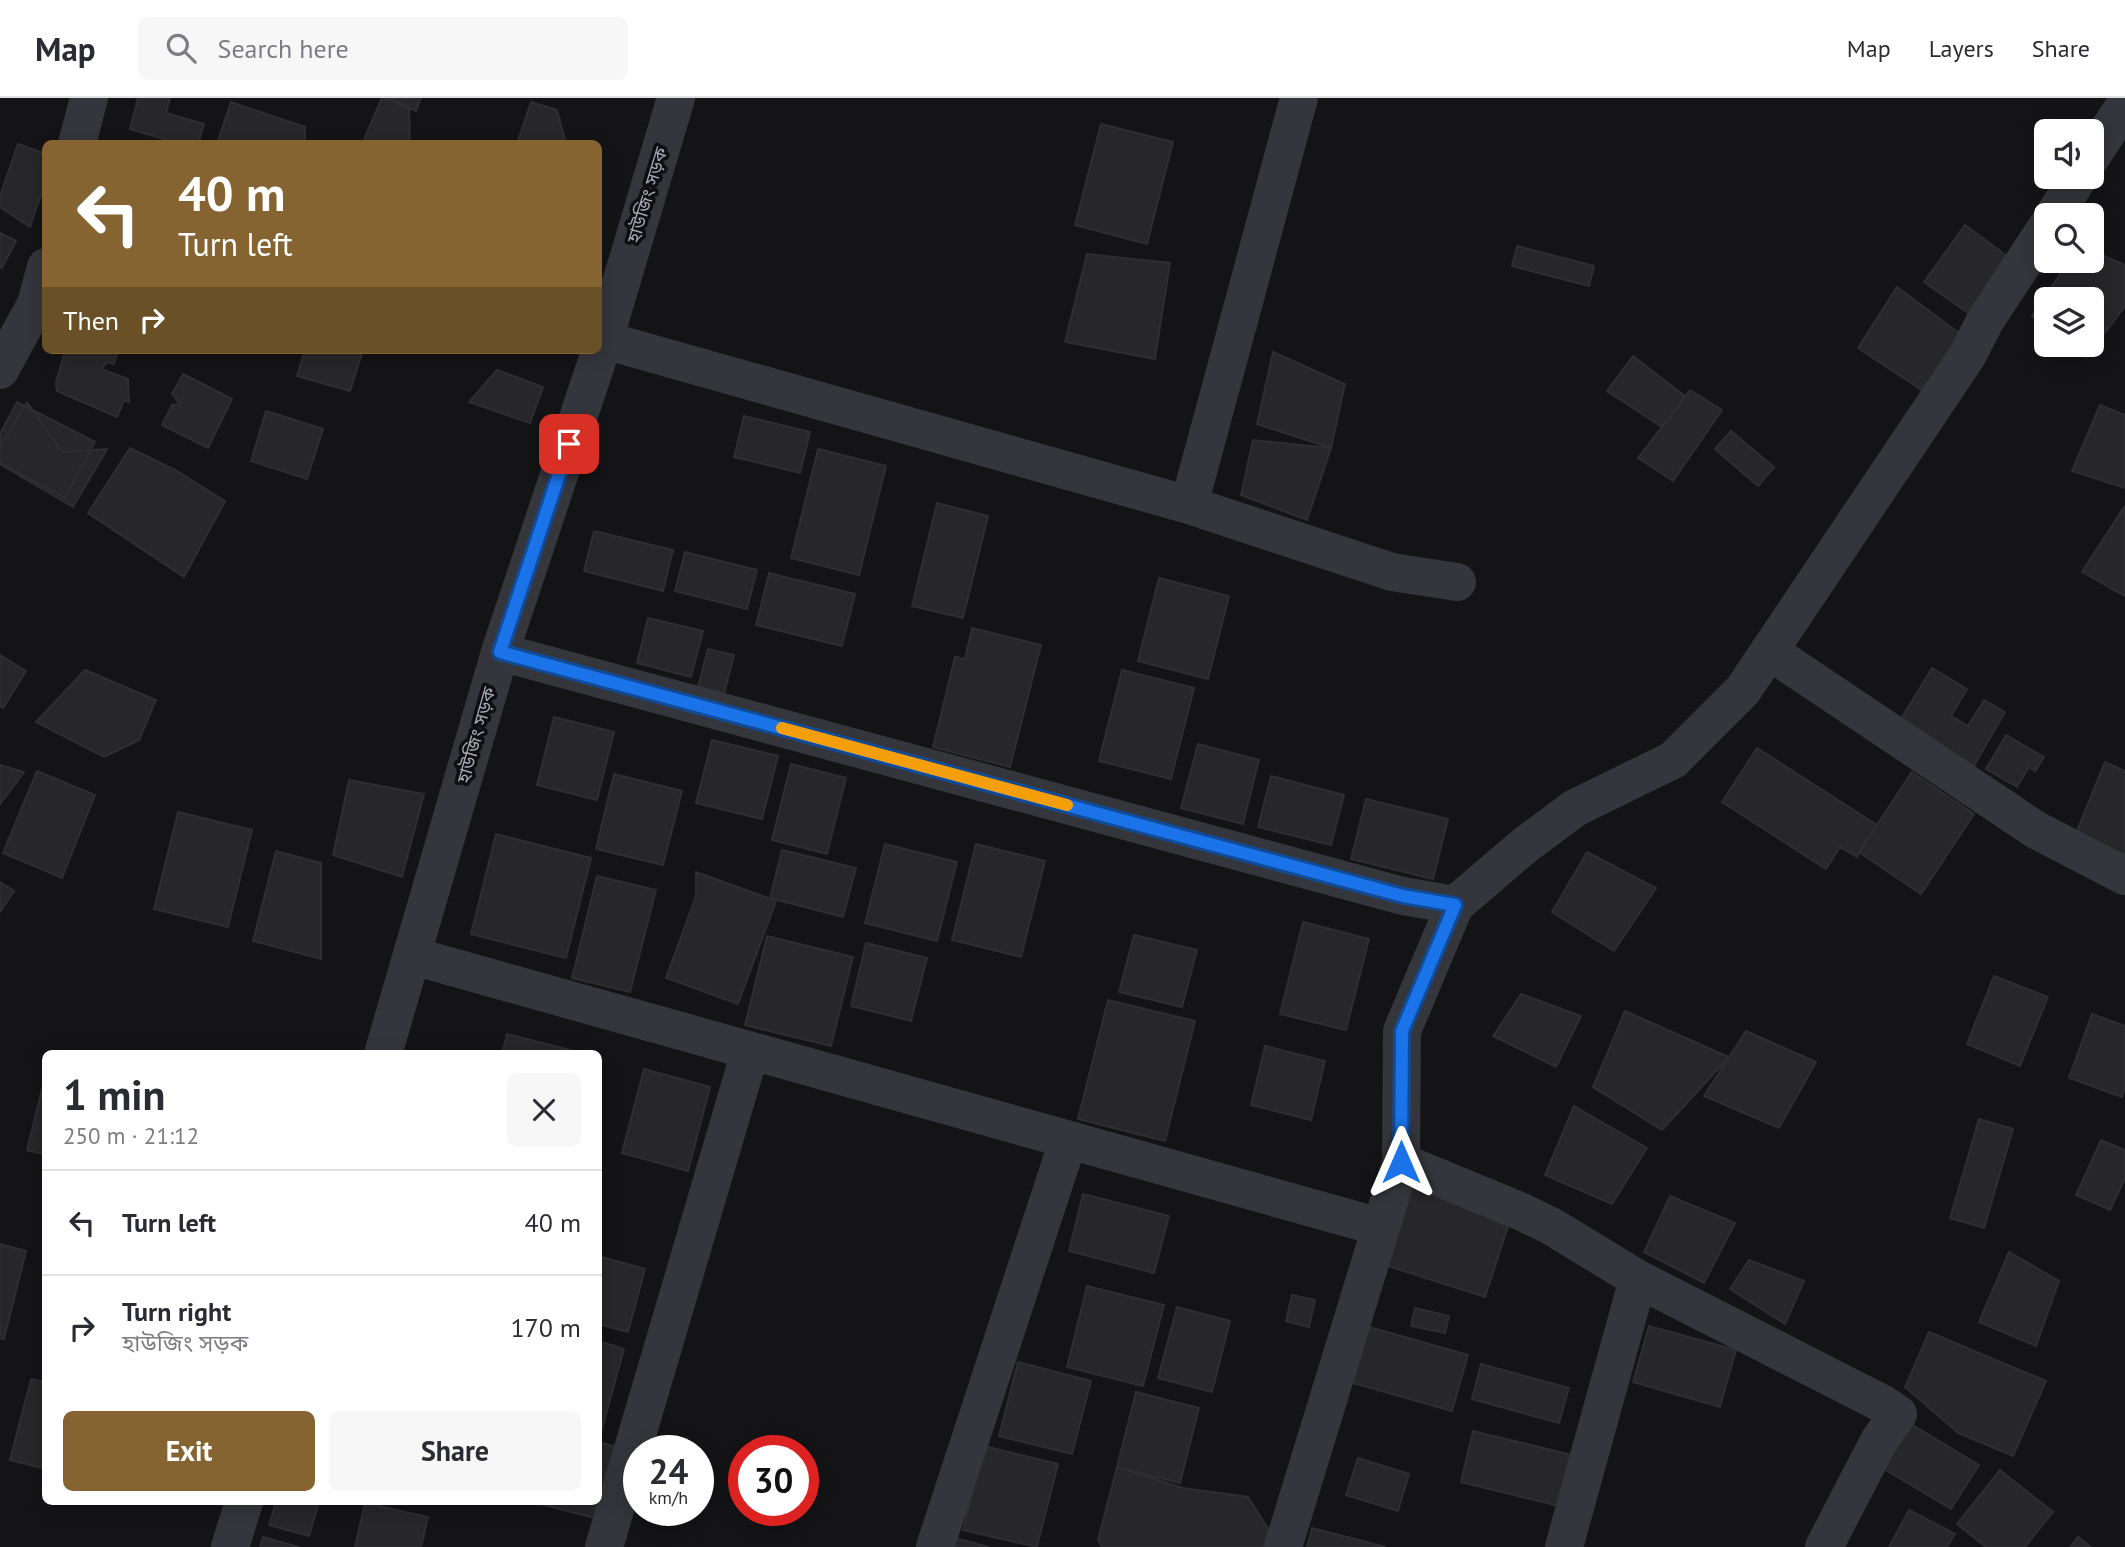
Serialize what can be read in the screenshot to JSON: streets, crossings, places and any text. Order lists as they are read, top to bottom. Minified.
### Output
{"streets":{"street":["হাউজিং সড়ক"]},"page":{"header":"Map","search":"Search here","nav":["Map","Layers","Share"],"turn":["40 m","Turn left"],"then":"Then","heading":["1 min","250 m · 21:12"],"list":[{"name":"Turn left","value":"40 m"},{"name":"Turn right","note":"হাউজিং সড়ক","value":"170 m"}],"buttons":["Exit","Share"],"speed":"24 km/h","limit":"30"}}
